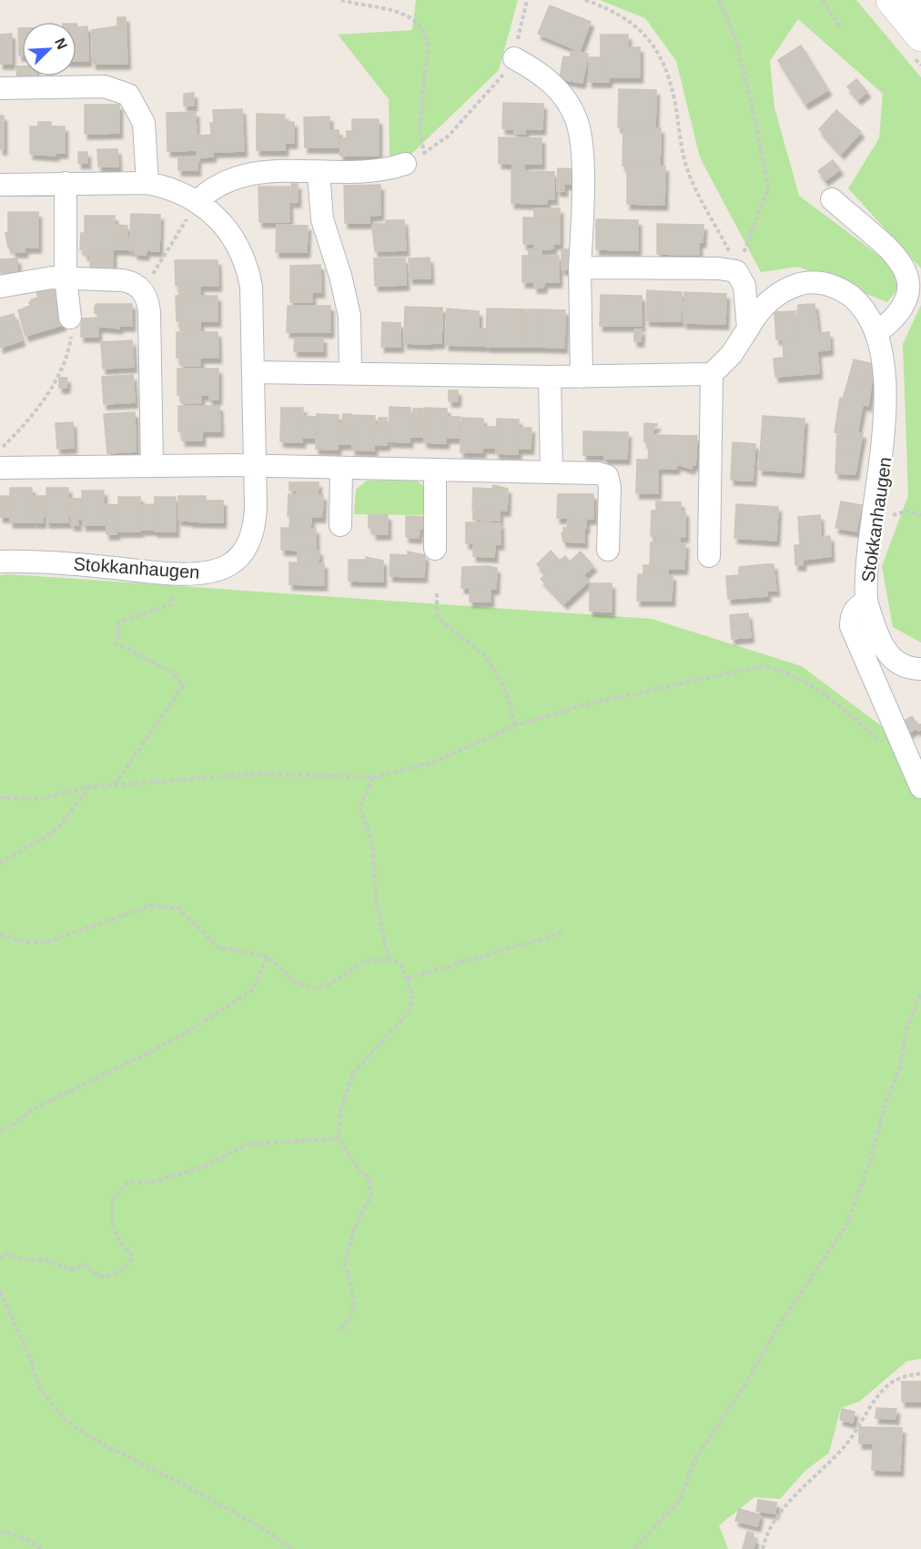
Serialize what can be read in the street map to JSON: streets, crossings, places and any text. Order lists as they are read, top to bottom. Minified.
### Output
{"streets":{"street":["Stokkanhaugen"]},"north":"top right"}
